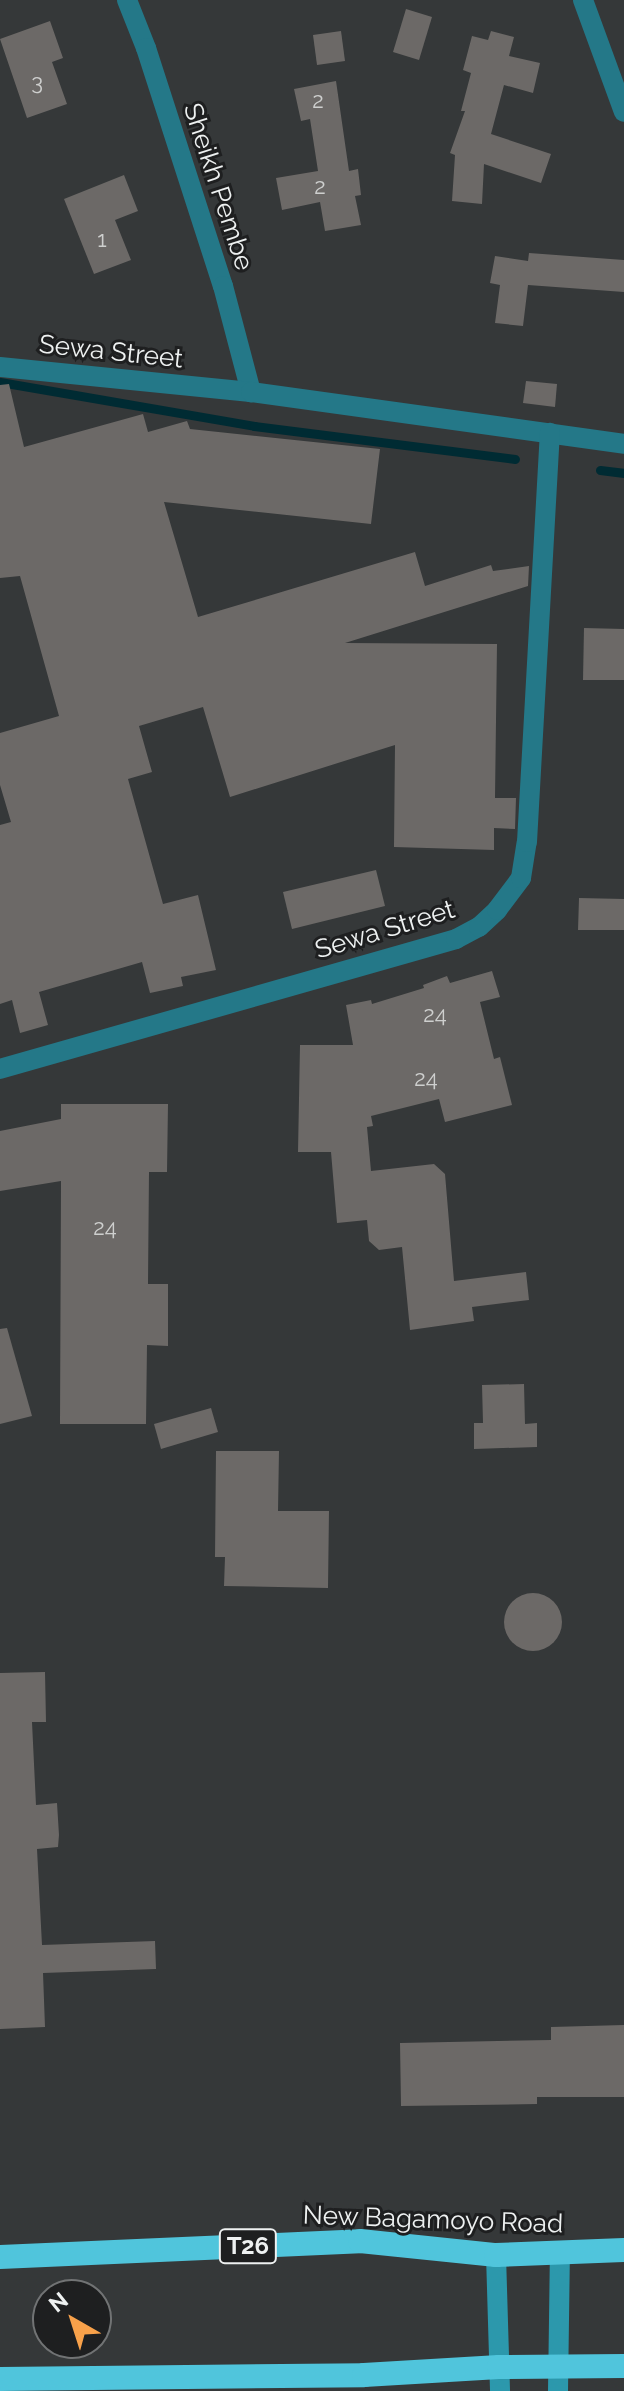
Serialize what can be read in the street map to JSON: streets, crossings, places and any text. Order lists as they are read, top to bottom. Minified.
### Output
{"streets":{"highway":["New Bagamoyo Road","T26"],"street":["Sheikh Pembe","Sewa Street"]},"crossings":[["Sheikh Pembe","Sewa Street"]],"house_numbers":["3","2","2","1","24","24","24"],"north":"top left"}
